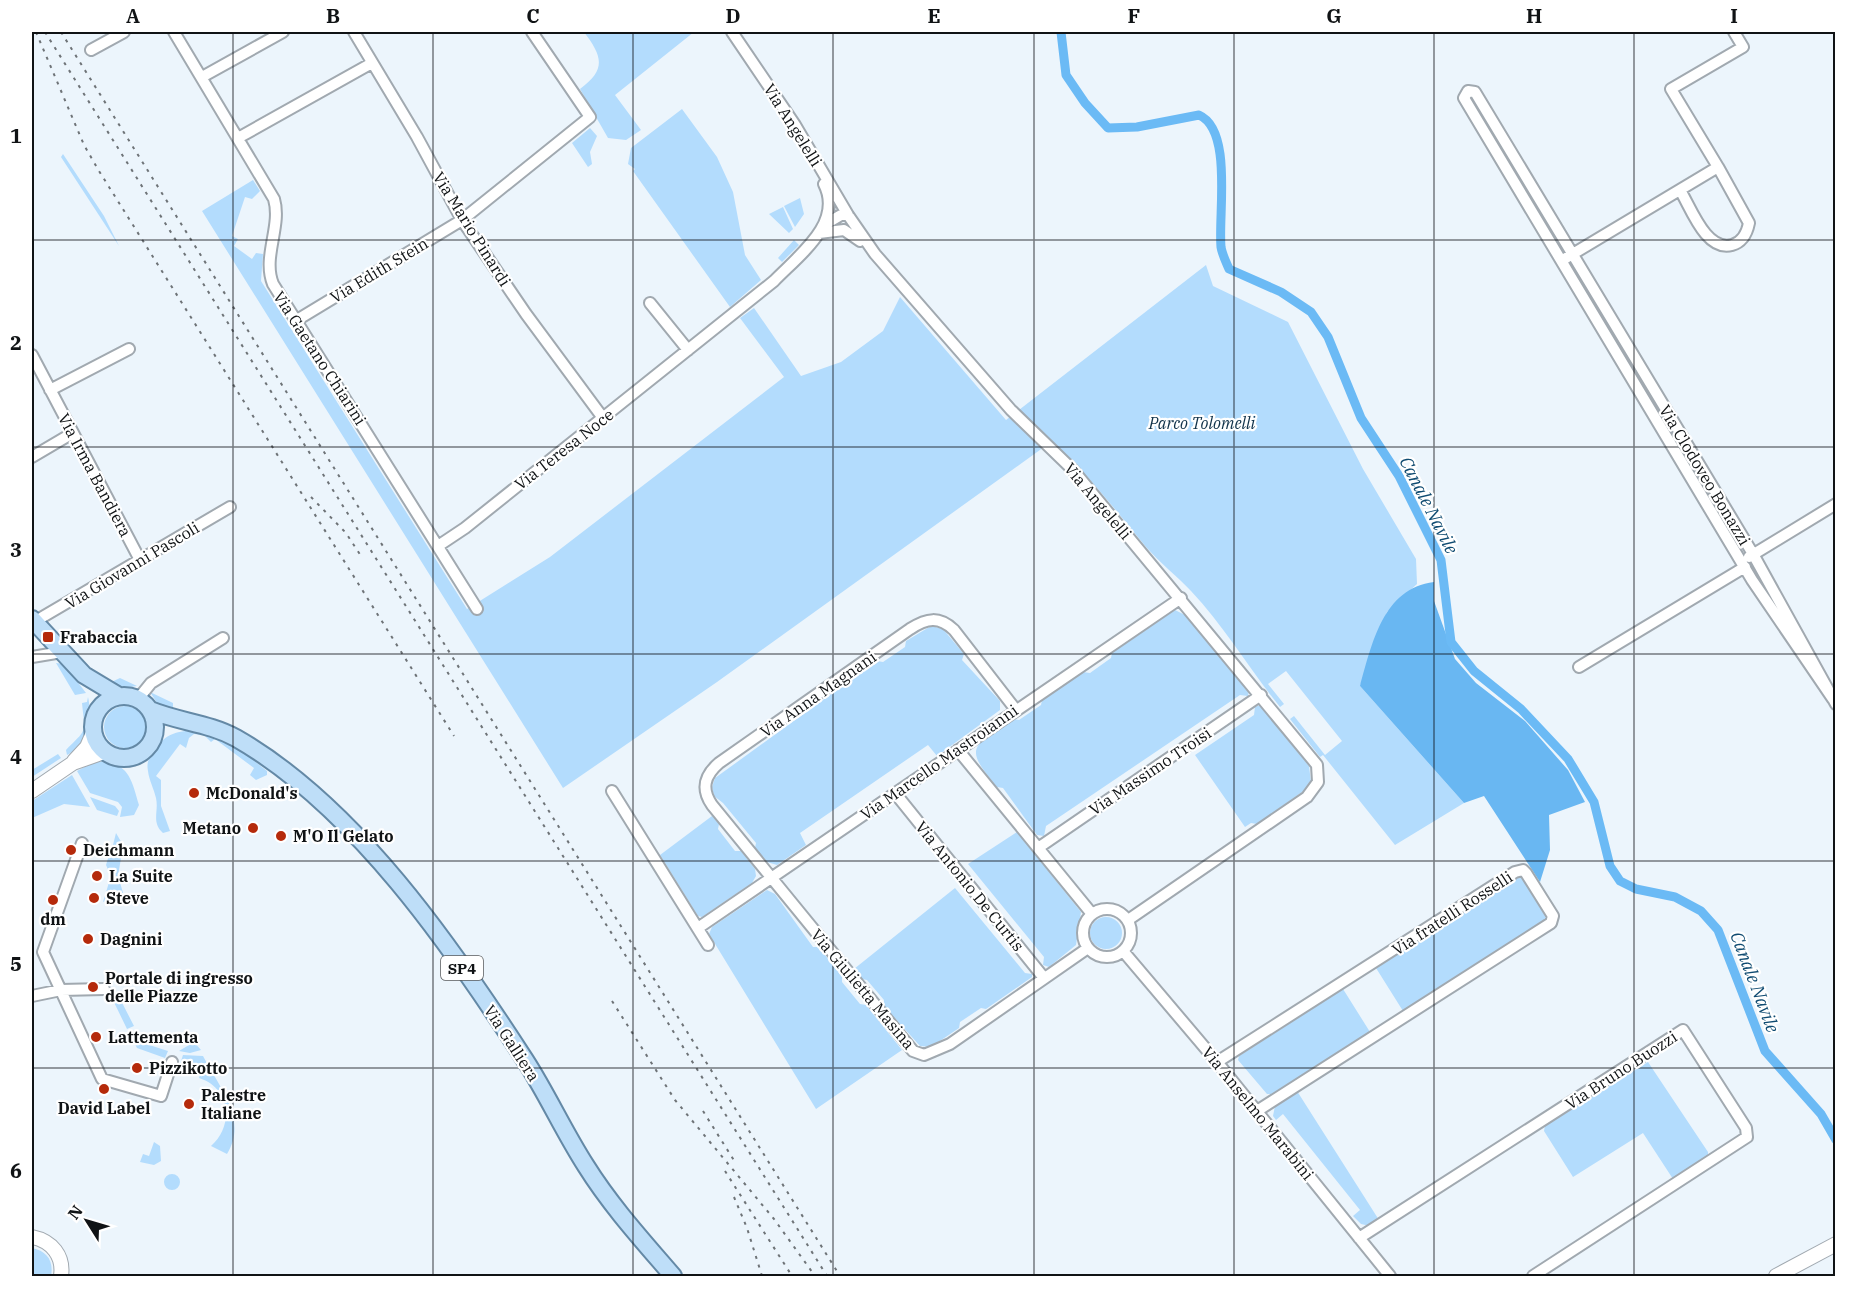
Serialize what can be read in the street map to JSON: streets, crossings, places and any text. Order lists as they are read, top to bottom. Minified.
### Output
{"streets":{"main road":["SP4","Via Galliera"],"street":["Via Angelelli","Via Mario Pinardi","Via Edith Stein","Via Gaetano Chiarini","Via Teresa Noce","Via Irma Bandiera","Via Clodoveo Bonazzi","Via Giovanni Pascoli","Via Anna Magnani","Via Marcello Mastroianni","Via Massimo Troisi","Via Antonio De Curtis","Via fratelli Rosselli","Via Giulietta Masina","Via Bruno Buozzi","Via Anselmo Marabini"]},"crossings":[["Via Angelelli","Via Teresa Noce"],["Via Angelelli","Via Marcello Mastroianni"],["Via Angelelli","Via Massimo Troisi"],["Via Angelelli","Via Giulietta Masina"],["Via Angelelli","Via Anselmo Marabini"],["Via Mario Pinardi","Via Edith Stein"],["Via Mario Pinardi","Via Teresa Noce"],["Via Edith Stein","Via Gaetano Chiarini"],["Via Gaetano Chiarini","Via Teresa Noce"],["Via Irma Bandiera","Via Giovanni Pascoli"],["Via Anna Magnani","Via Marcello Mastroianni"],["Via Anna Magnani","Via Giulietta Masina"],["Via Marcello Mastroianni","Via Antonio De Curtis"],["Via Marcello Mastroianni","Via Giulietta Masina"],["Via Antonio De Curtis","Via Giulietta Masina"],["Via fratelli Rosselli","Via Anselmo Marabini"],["Via Giulietta Masina","Via Anselmo Marabini"],["Via Bruno Buozzi","Via Anselmo Marabini"]],"water":["Canale Navile"],"parks":["Parco Tolomelli"],"places":{"transit":["Frabaccia"],"other":["McDonald's","Metano","M'O Il Gelato","Deichmann","La Suite","Steve","dm","Dagnini","Portale di ingresso delle Piazze","Lattementa","Pizzikotto","David Label","Palestre Italiane"]},"north":"top left","grid":{"columns":["A","B","C","D","E","F","G","H","I"],"rows":["1","2","3","4","5","6"]}}
